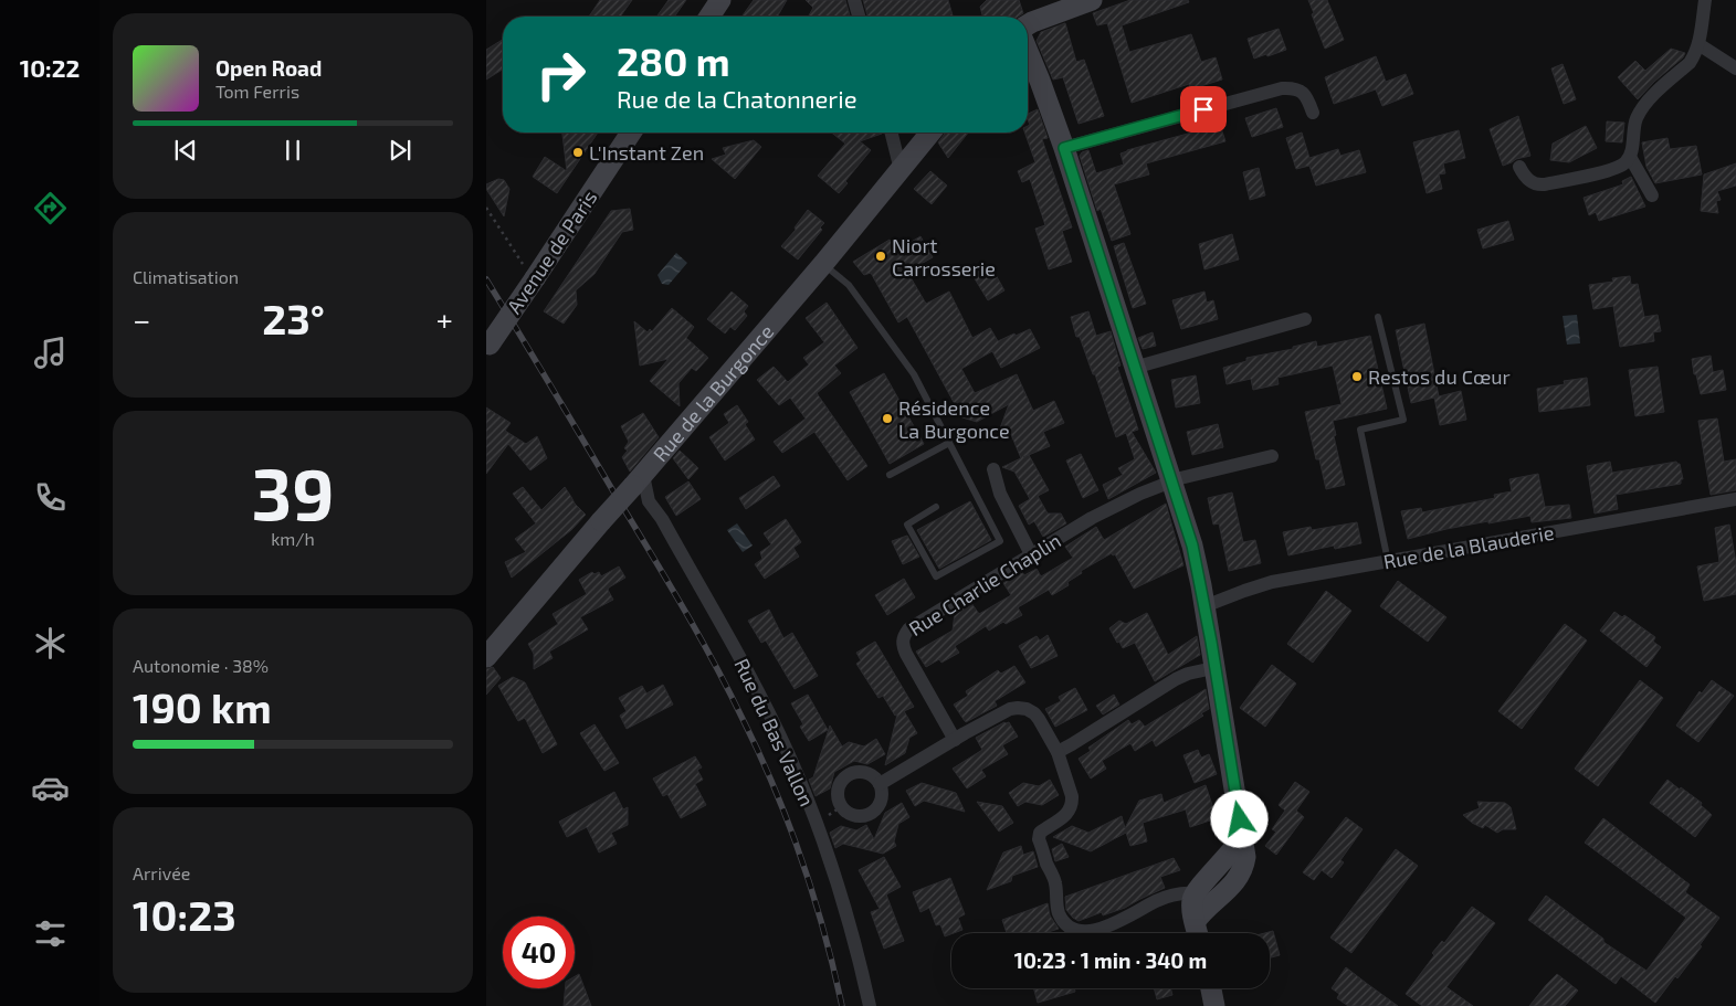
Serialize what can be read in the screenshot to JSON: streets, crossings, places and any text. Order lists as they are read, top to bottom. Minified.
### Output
{"streets":{"street":["Avenue de Paris","Rue de la Burgonce","Rue de la Blauderie","Rue Charlie Chaplin","Rue du Bas Vallon"]},"crossings":[["Rue de la Burgonce","Rue du Bas Vallon"]],"places":["L'Instant Zen","Niort Carrosserie","Restos du Cœur","Résidence La Burgonce"],"page":{"tabs":"10:22","turn":["280 m","Rue de la Chatonnerie"],"song":["Open Road","Tom Ferris"],"tile":["Climatisation",["39","km/h"],["Autonomie · 38%","190 km"],["Arrivée","10:23"]],"heat":["−","23°","+"],"limit":"40","trip":"10:23 · 1 min · 340 m"}}
